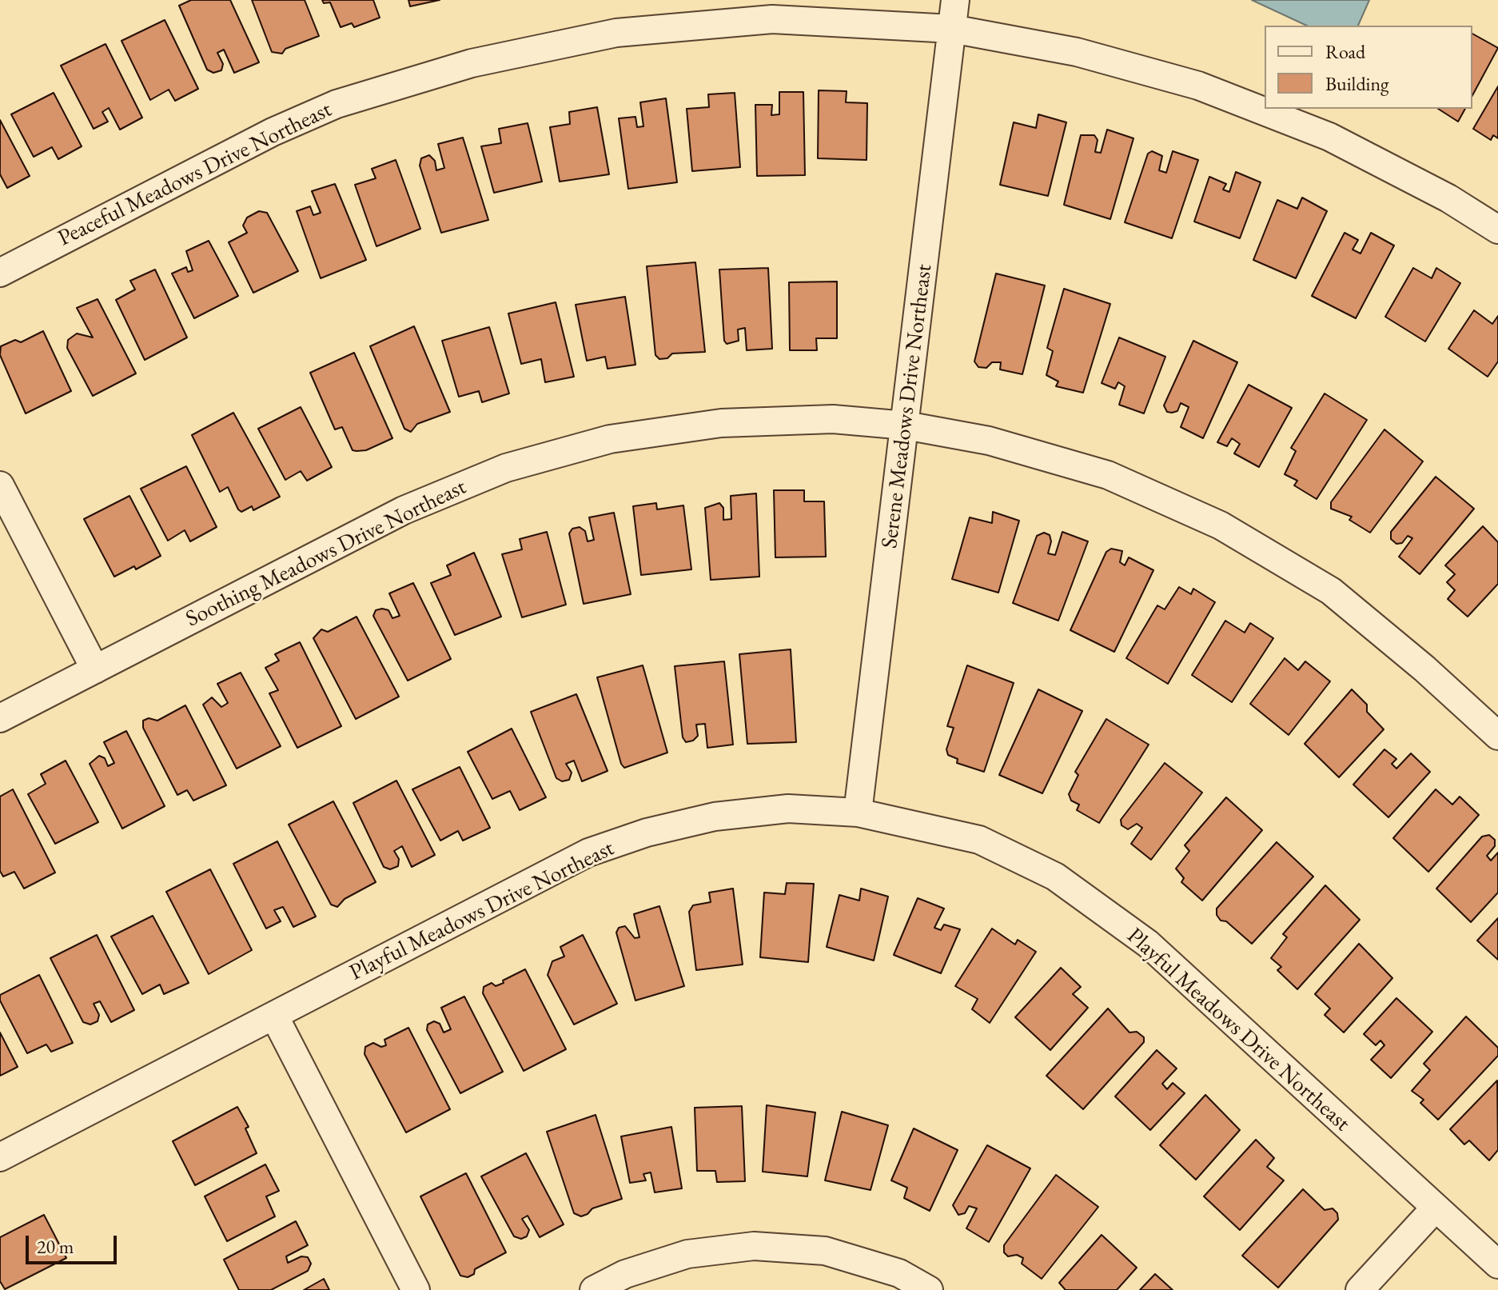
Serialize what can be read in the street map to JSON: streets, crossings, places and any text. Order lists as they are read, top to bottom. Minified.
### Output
{"streets":{"street":["Peaceful Meadows Drive Northeast","Serene Meadows Drive Northeast","Soothing Meadows Drive Northeast","Playful Meadows Drive Northeast"]},"crossings":[["Peaceful Meadows Drive Northeast","Serene Meadows Drive Northeast"],["Serene Meadows Drive Northeast","Soothing Meadows Drive Northeast"],["Serene Meadows Drive Northeast","Playful Meadows Drive Northeast"]],"legend":["Road","Building"],"scale_bar":"20 m"}
